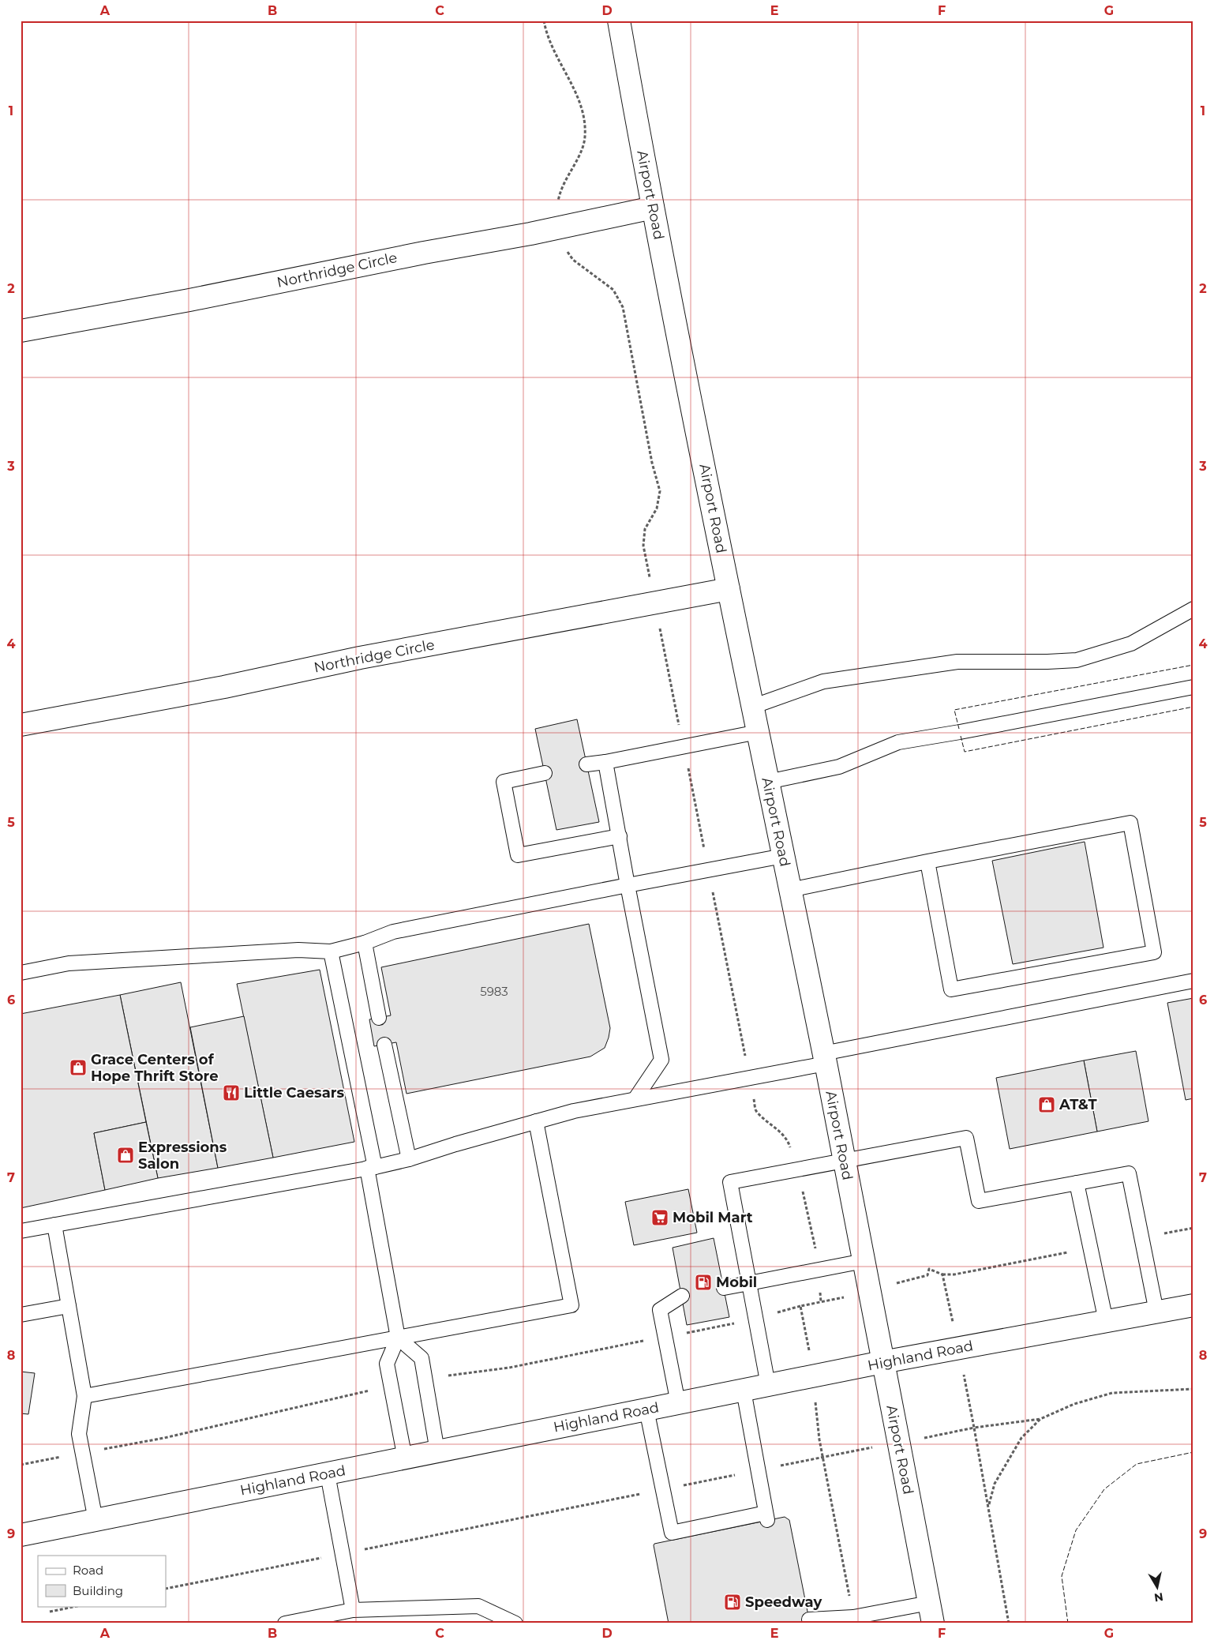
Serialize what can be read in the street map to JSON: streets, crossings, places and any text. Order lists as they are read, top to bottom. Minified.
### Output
{"streets":{"main road":["Airport Road","Northridge Circle","Highland Road"]},"crossings":[["Airport Road","Northridge Circle"],["Airport Road","Highland Road"]],"places":{"shop":["Grace Centers of Hope Thrift Store","AT&T","Expressions Salon"],"restaurant":["Little Caesars"],"supermarket":["Mobil Mart"],"fuel station":["Mobil","Speedway"]},"house_numbers":["5983"],"legend":["Road","Building"],"north":"bottom","grid":{"columns":["A","B","C","D","E","F","G"],"rows":["1","2","3","4","5","6","7","8","9"]}}
